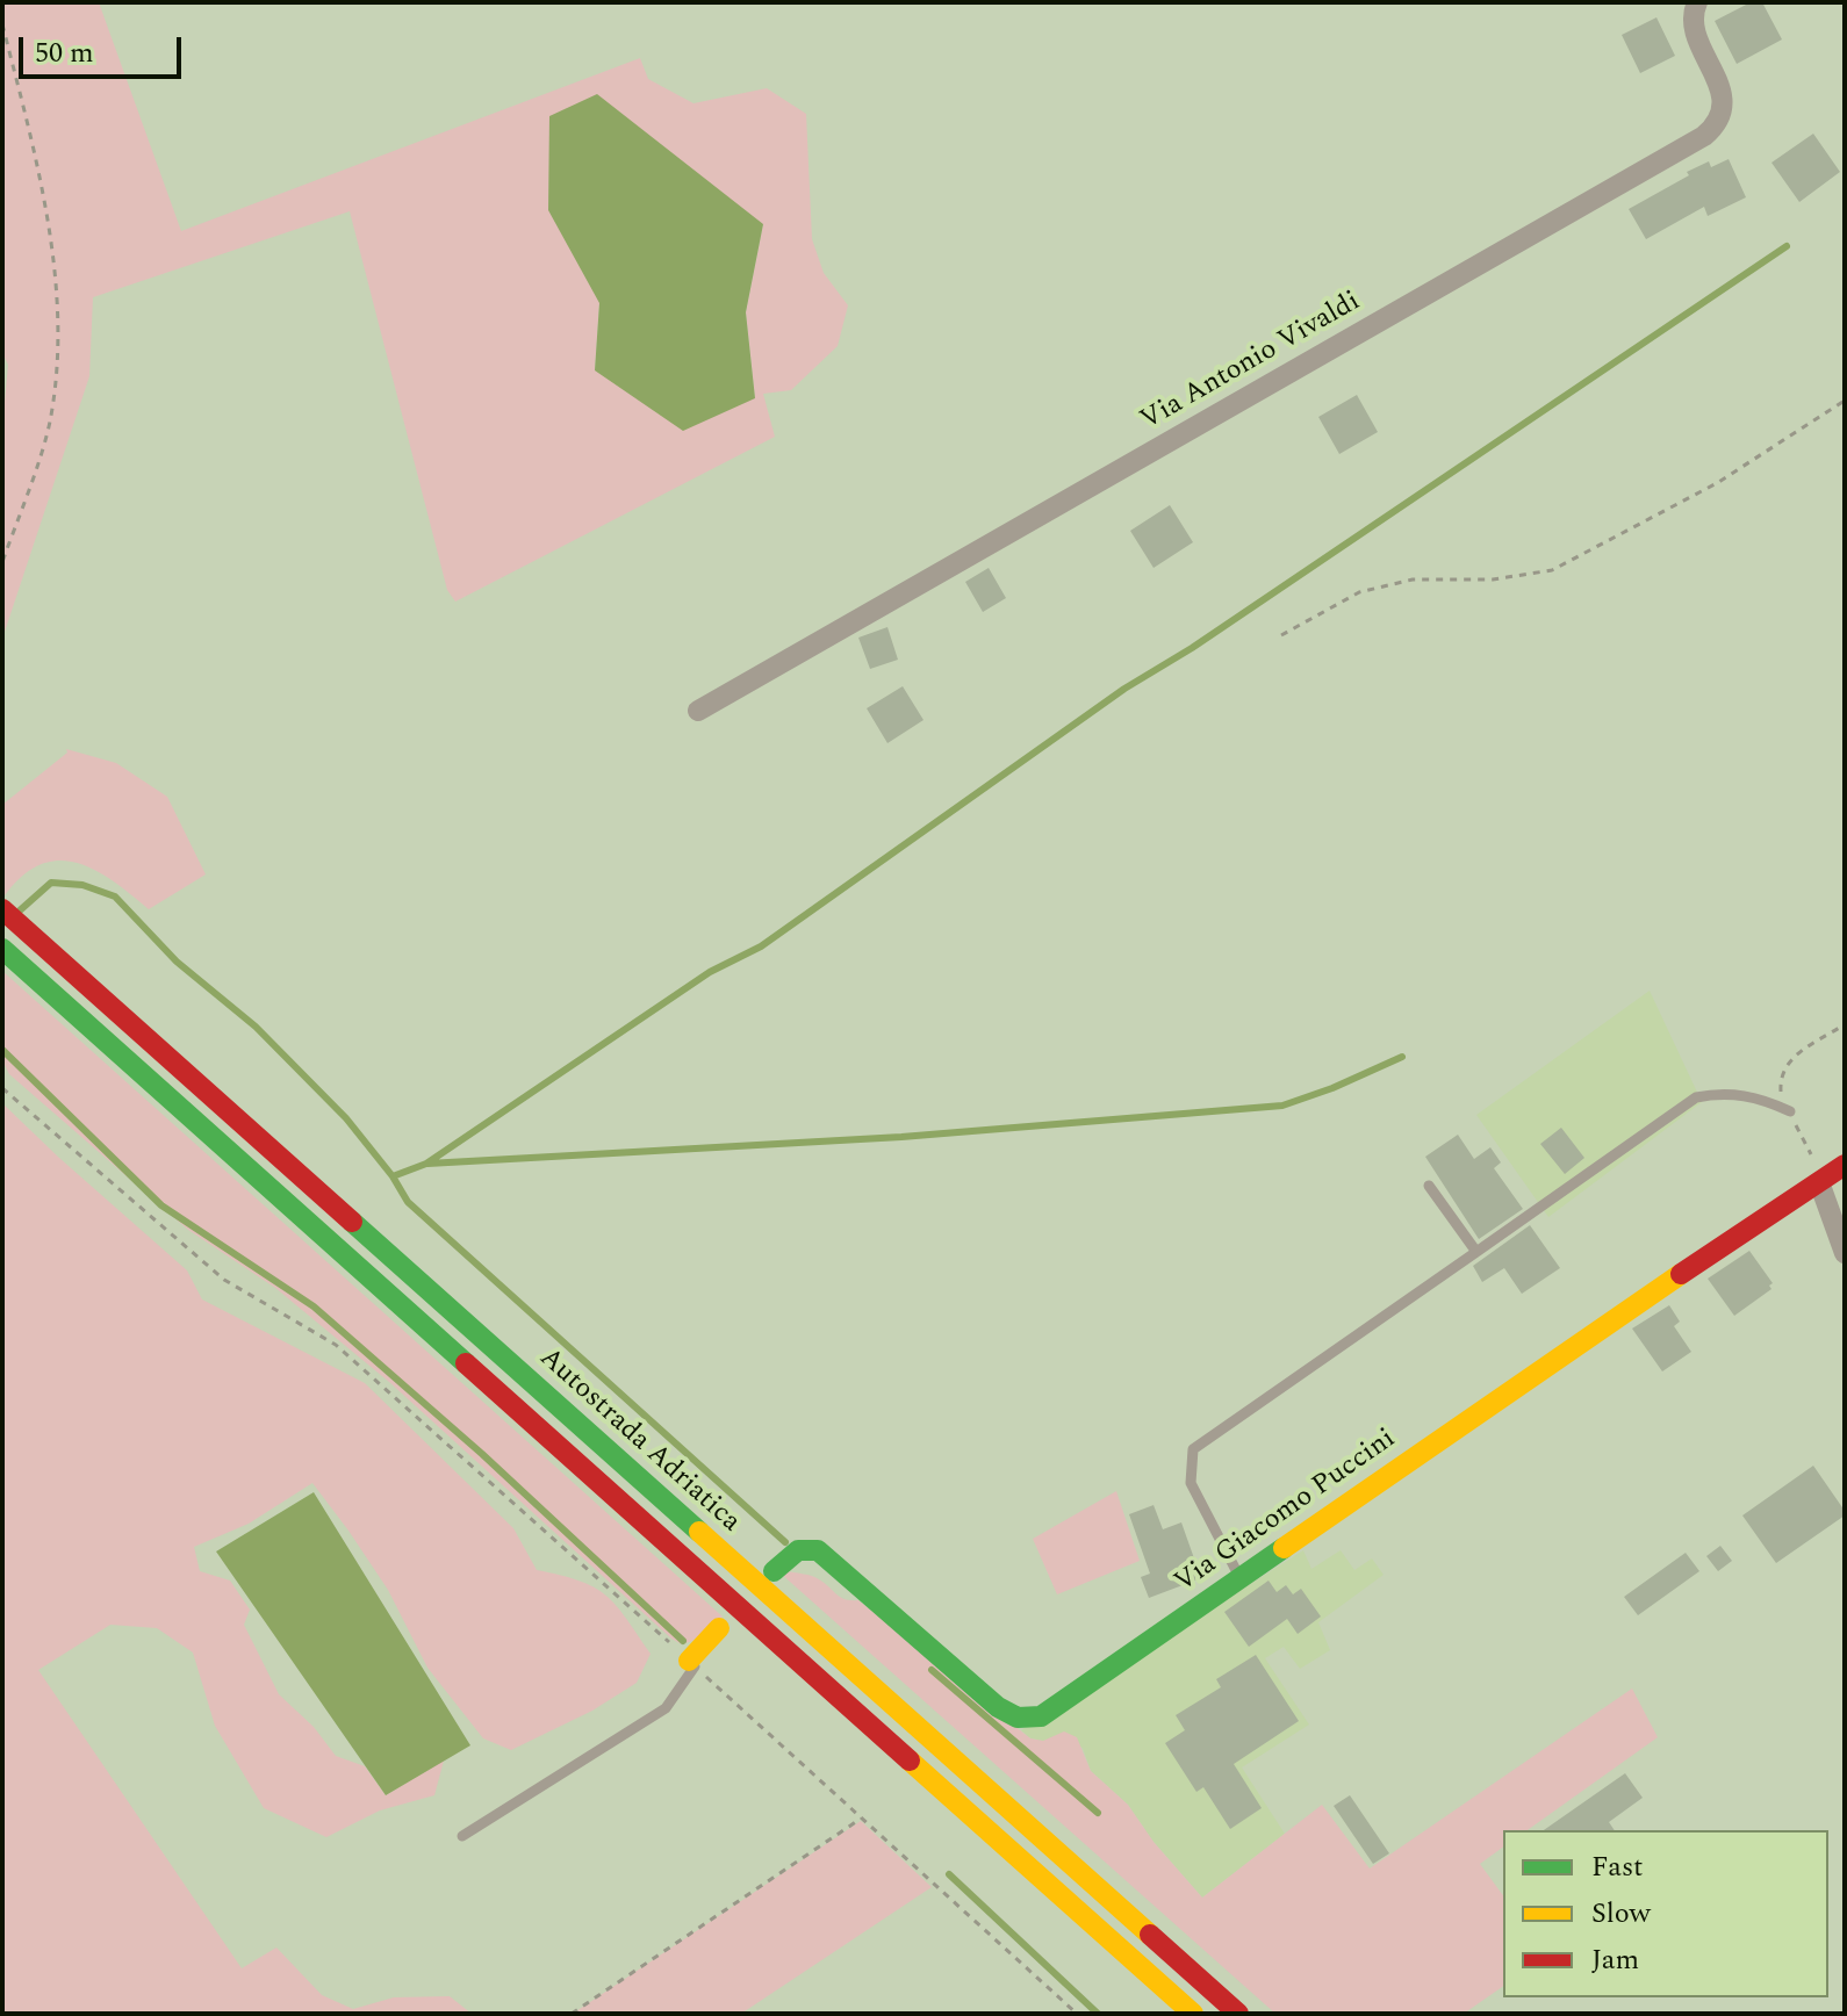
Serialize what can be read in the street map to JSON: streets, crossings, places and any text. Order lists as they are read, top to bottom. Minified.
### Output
{"streets":{"main road":["Autostrada Adriatica","Via Giacomo Puccini"],"street":["Via Antonio Vivaldi"]},"legend":["Fast","Slow","Jam"],"scale_bar":"50 m"}
